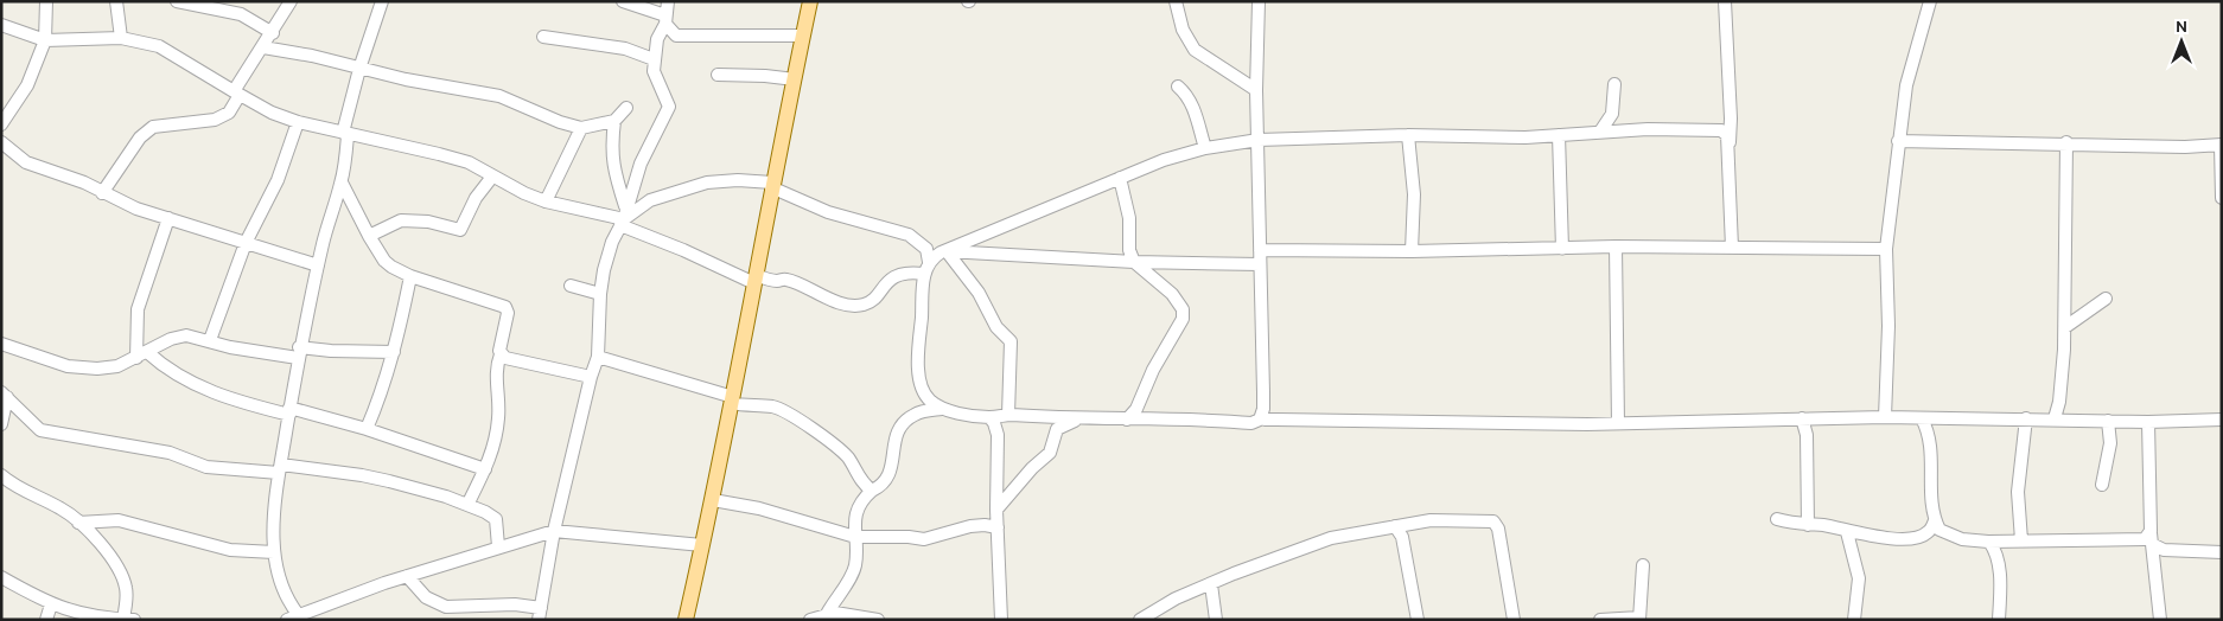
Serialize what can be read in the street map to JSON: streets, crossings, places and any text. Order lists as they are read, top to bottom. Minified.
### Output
{"north":"top"}
